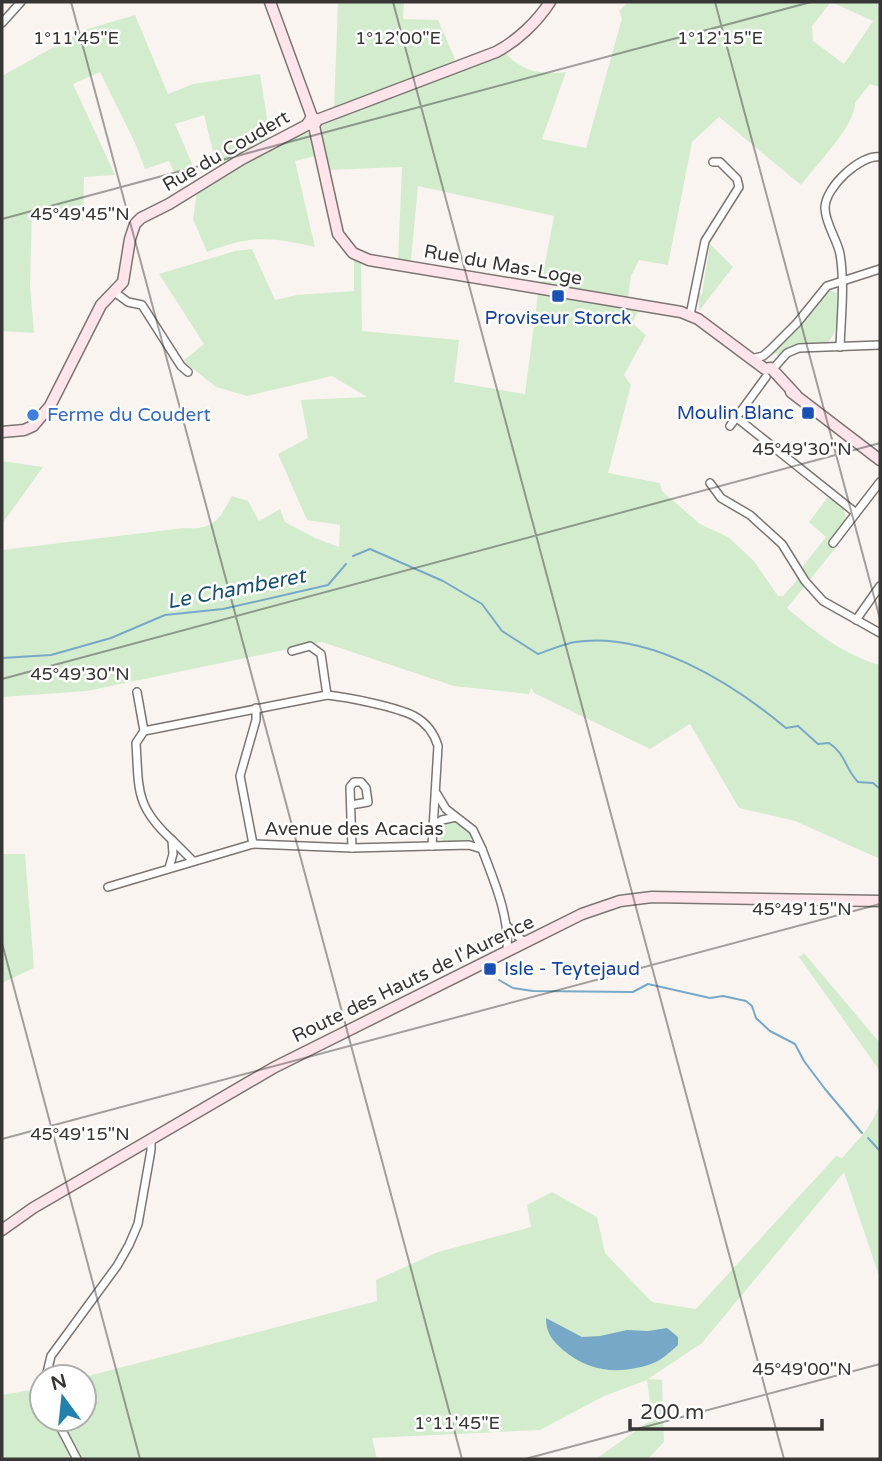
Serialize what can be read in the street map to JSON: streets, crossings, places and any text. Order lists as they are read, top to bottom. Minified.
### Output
{"streets":{"main road":["Rue du Coudert","Rue du Mas-Loge","Route des Hauts de l'Aurence"],"street":["Avenue des Acacias"]},"crossings":[["Rue du Coudert","Rue du Mas-Loge"]],"water":["Le Chamberet"],"places":{"transit":["Proviseur Storck","Moulin Blanc","Isle - Teytejaud"],"other":["Ferme du Coudert"]},"scale_bar":"200 m","north":"top","coordinates":["1°11'45\"E","1°12'00\"E","1°12'15\"E","45°49'45\"N","45°49'30\"N","45°49'15\"N","45°49'00\"N"]}
